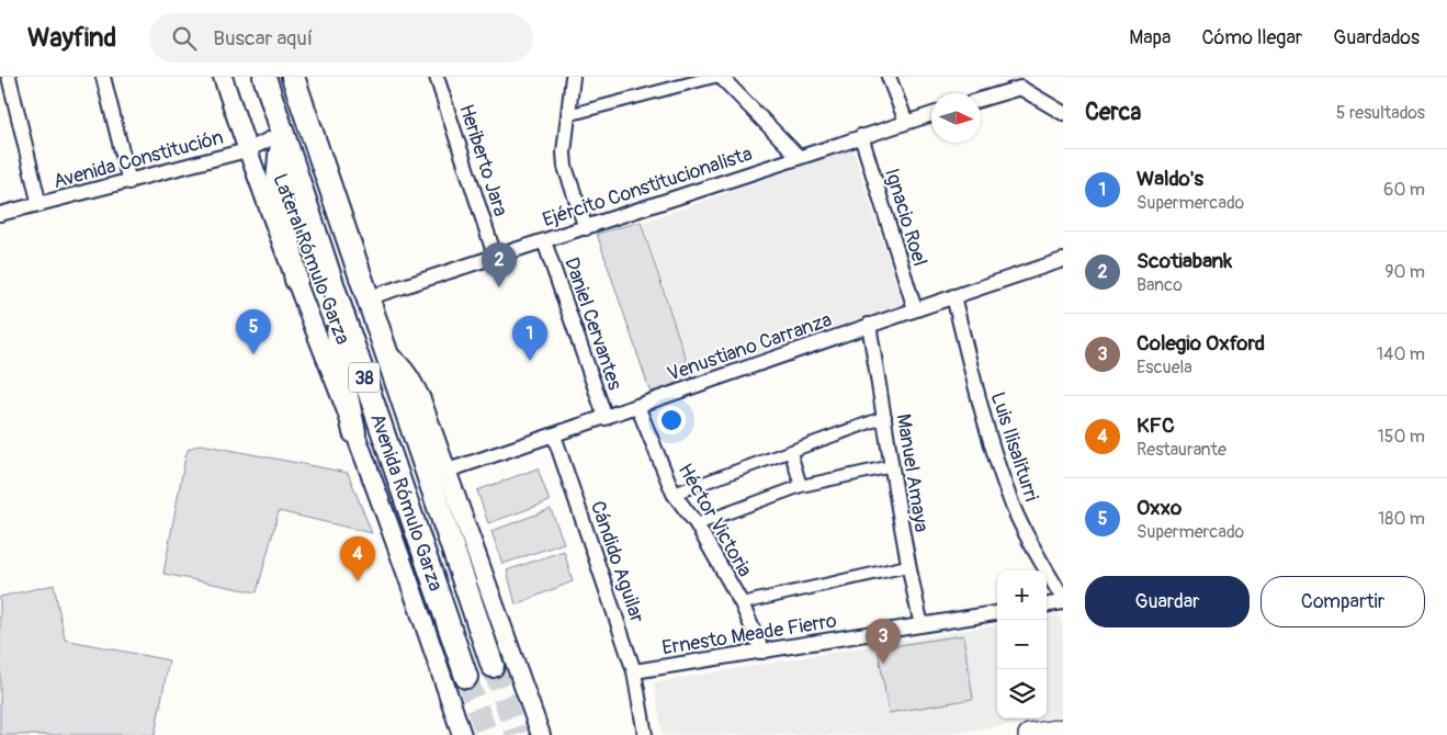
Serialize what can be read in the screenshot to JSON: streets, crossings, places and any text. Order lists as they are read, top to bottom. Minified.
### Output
{"streets":{"main road":["38","Avenida Rómulo Garza"],"street":["Avenida Constitución","Heriberto Jara","Ejército Constitucionalista","Ignacio Roel","Lateral Rómulo Garza","Daniel Cervantes","Venustiano Carranza","Luis Ilisaliturri","Manuel Amaya","Héctor Victoria","Cándido Aguilar","Ernesto Meade Fierro"]},"crossings":[["Avenida Constitución","Lateral Rómulo Garza"],["Avenida Constitución","Avenida Rómulo Garza"],["Heriberto Jara","Ejército Constitucionalista"],["Ejército Constitucionalista","Ignacio Roel"],["Ejército Constitucionalista","Daniel Cervantes"],["Ejército Constitucionalista","Avenida Rómulo Garza"],["Ignacio Roel","Venustiano Carranza"],["Daniel Cervantes","Venustiano Carranza"],["Venustiano Carranza","Luis Ilisaliturri"],["Venustiano Carranza","Manuel Amaya"],["Venustiano Carranza","Héctor Victoria"],["Venustiano Carranza","Cándido Aguilar"],["Manuel Amaya","Ernesto Meade Fierro"],["Héctor Victoria","Ernesto Meade Fierro"],["Cándido Aguilar","Ernesto Meade Fierro"]],"north":"right","page":{"header":"Wayfind","search":"Buscar aquí","nav":["Mapa","Cómo llegar","Guardados"],"heading":["Cerca","5 resultados"],"list":[{"mark":"1","name":"Waldo's","note":"Supermercado","value":"60 m"},{"mark":"2","name":"Scotiabank","note":"Banco","value":"90 m"},{"mark":"3","name":"Colegio Oxford","note":"Escuela","value":"140 m"},{"mark":"4","name":"KFC","note":"Restaurante","value":"150 m"},{"mark":"5","name":"Oxxo","note":"Supermercado","value":"180 m"}],"pins":["2","5","1","4","3"],"buttons":["Guardar","Compartir"],"map_buttons":["+","−"]}}
